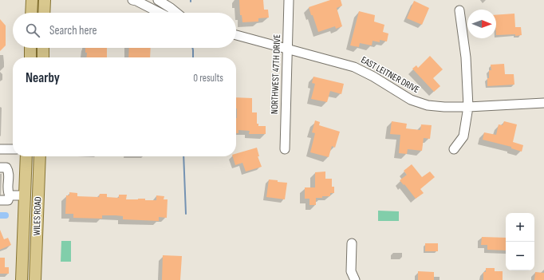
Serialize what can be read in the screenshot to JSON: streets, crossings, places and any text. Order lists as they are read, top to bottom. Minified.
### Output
{"streets":{"main road":["WILES ROAD"],"street":["NORTHWEST 47TH DRIVE","EAST LEITNER DRIVE"]},"crossings":[["NORTHWEST 47TH DRIVE","EAST LEITNER DRIVE"]],"north":"right","page":{"search":"Search here","heading":["Nearby","0 results"],"map_buttons":["+","−"]}}
